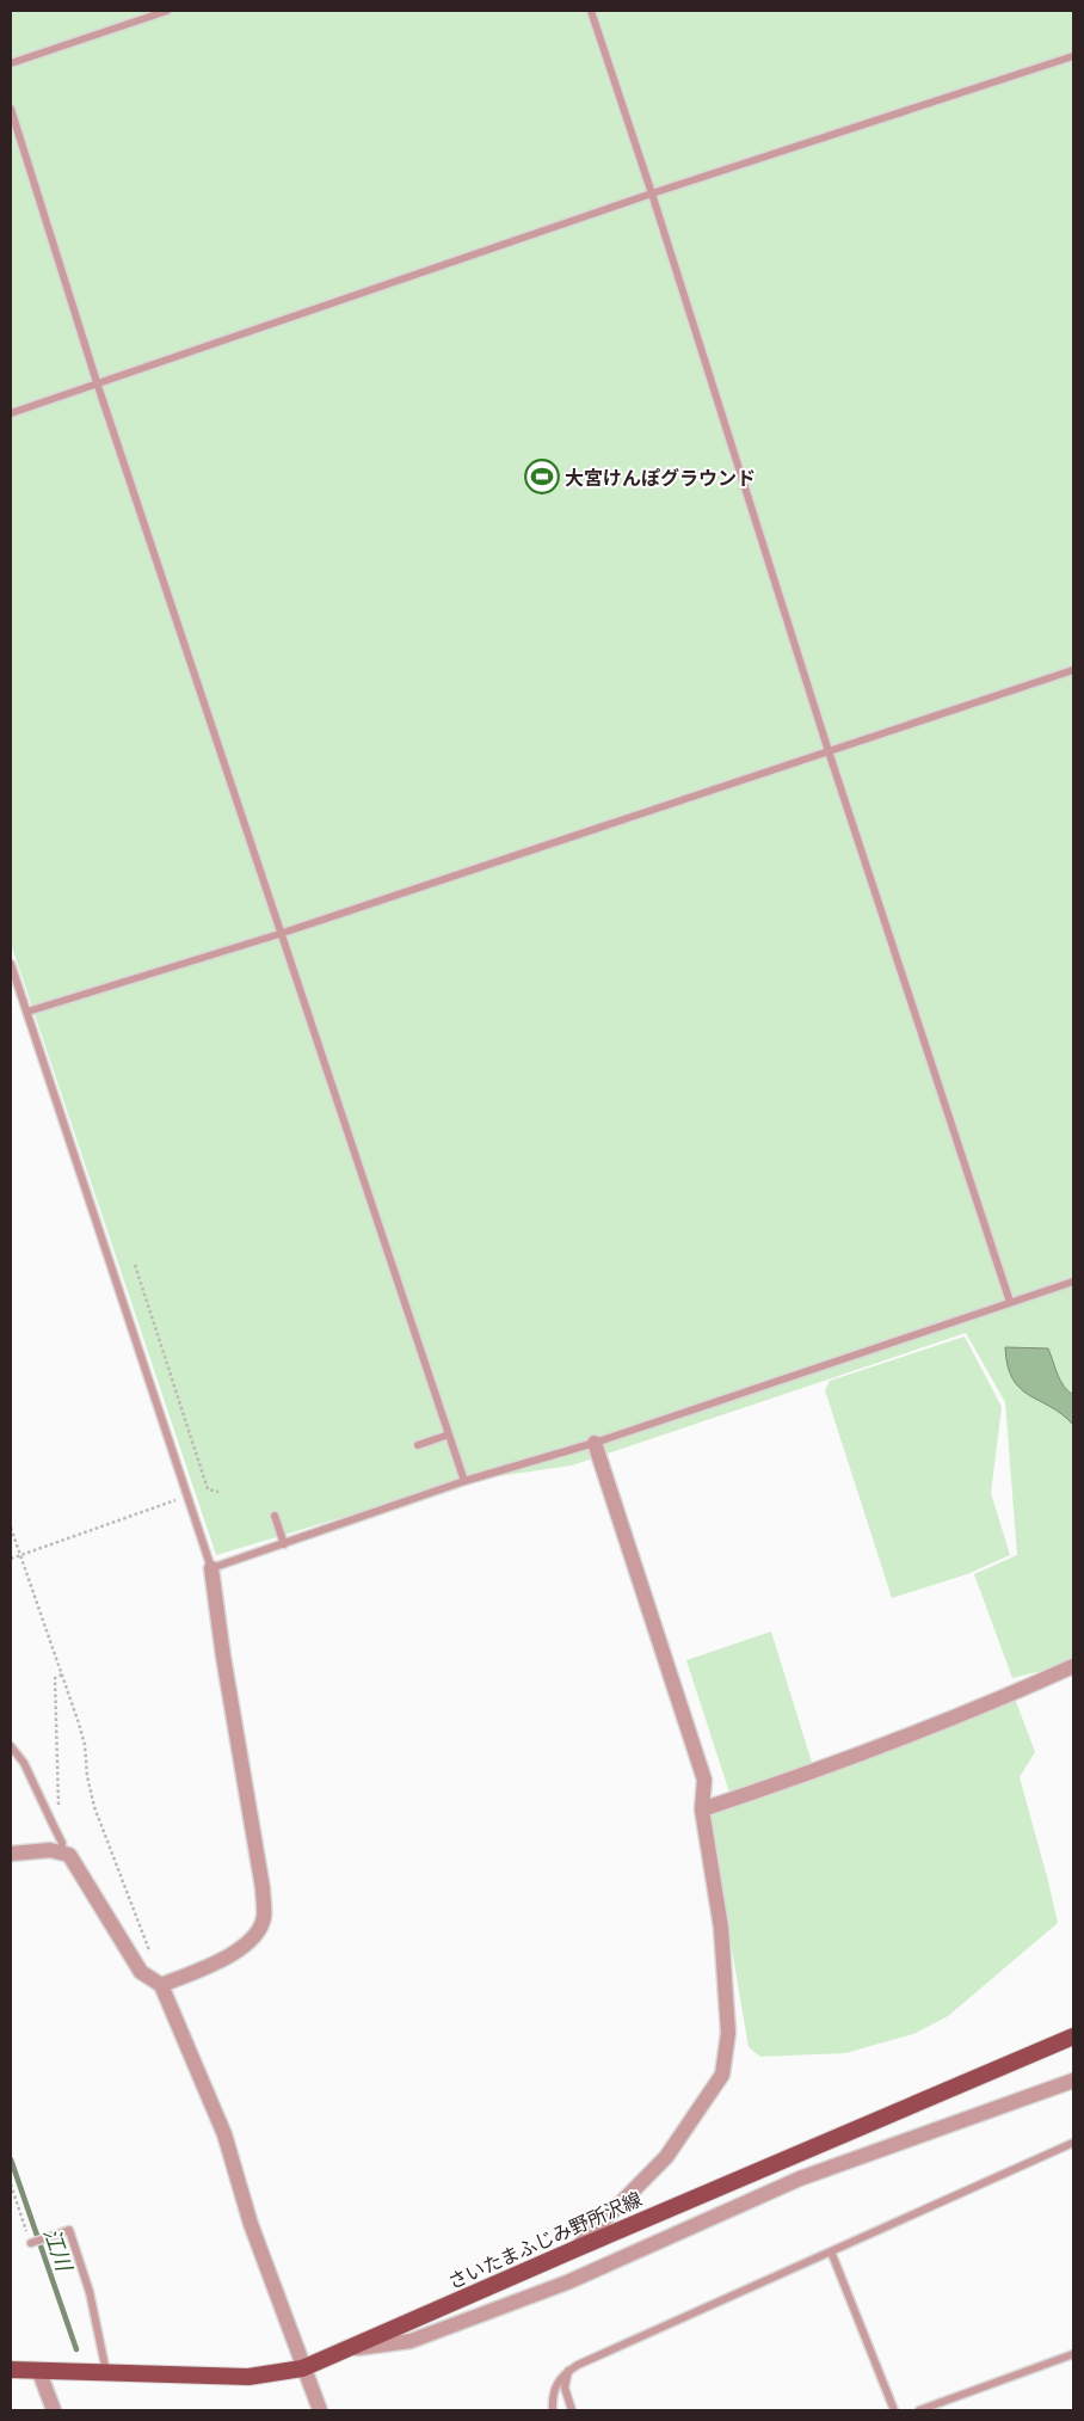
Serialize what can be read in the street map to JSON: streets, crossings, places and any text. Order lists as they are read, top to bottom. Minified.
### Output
{"streets":{"main road":["さいたまふじみ野所沢線"]},"water":["江川"],"places":{"sports":["大宮けんぽグラウンド"]}}
